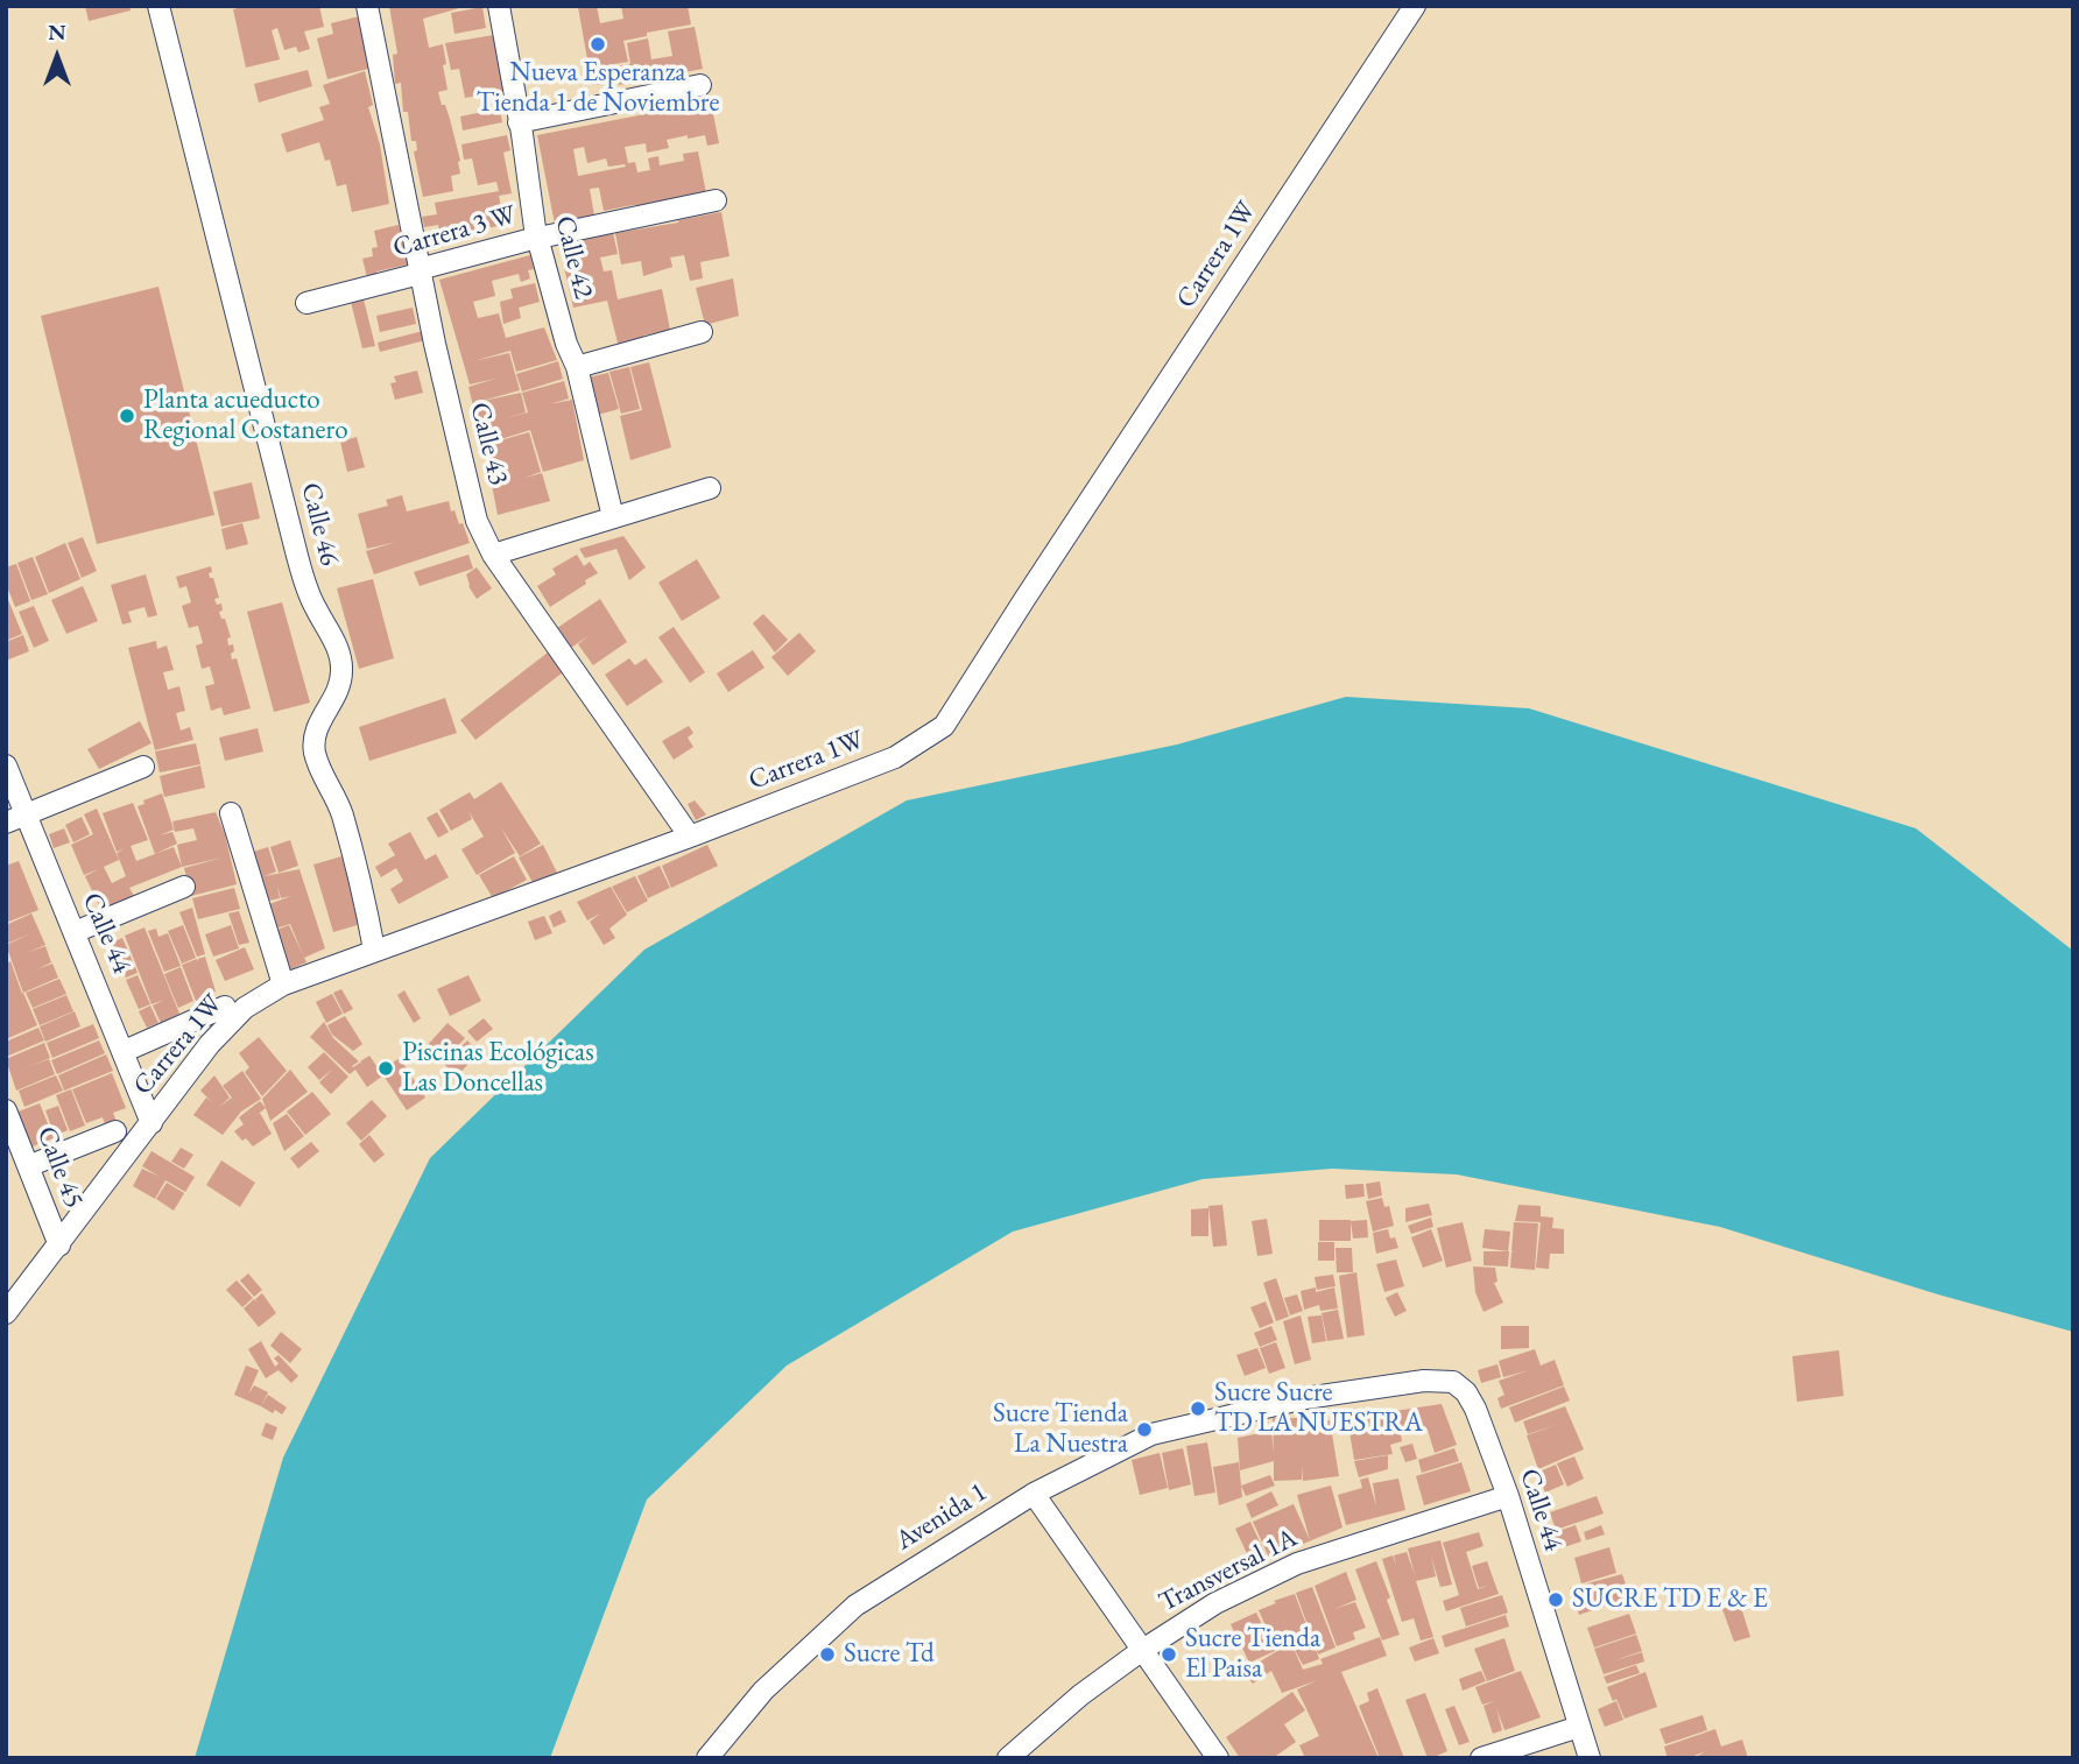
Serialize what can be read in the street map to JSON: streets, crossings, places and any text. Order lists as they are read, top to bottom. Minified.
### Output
{"streets":{"street":["Carrera 3 W","Carrera 1W","Calle 42","Calle 43","Calle 46","Calle 44","Calle 45","Avenida 1","Transversal 1A"]},"crossings":[["Carrera 3 W","Calle 42"],["Carrera 3 W","Calle 43"],["Carrera 1W","Calle 43"],["Carrera 1W","Calle 46"],["Carrera 1W","Calle 44"],["Carrera 1W","Calle 45"],["Calle 44","Avenida 1"],["Calle 44","Transversal 1A"]],"places":["Nueva Esperanza Tienda 1 de Noviembre","Planta acueducto Regional Costanero","Piscinas Ecológicas Las Doncellas","Sucre Sucre TD LA NUESTRA","Sucre Tienda La Nuestra","SUCRE TD E & E","Sucre Td","Sucre Tienda El Paisa"],"north":"top"}
